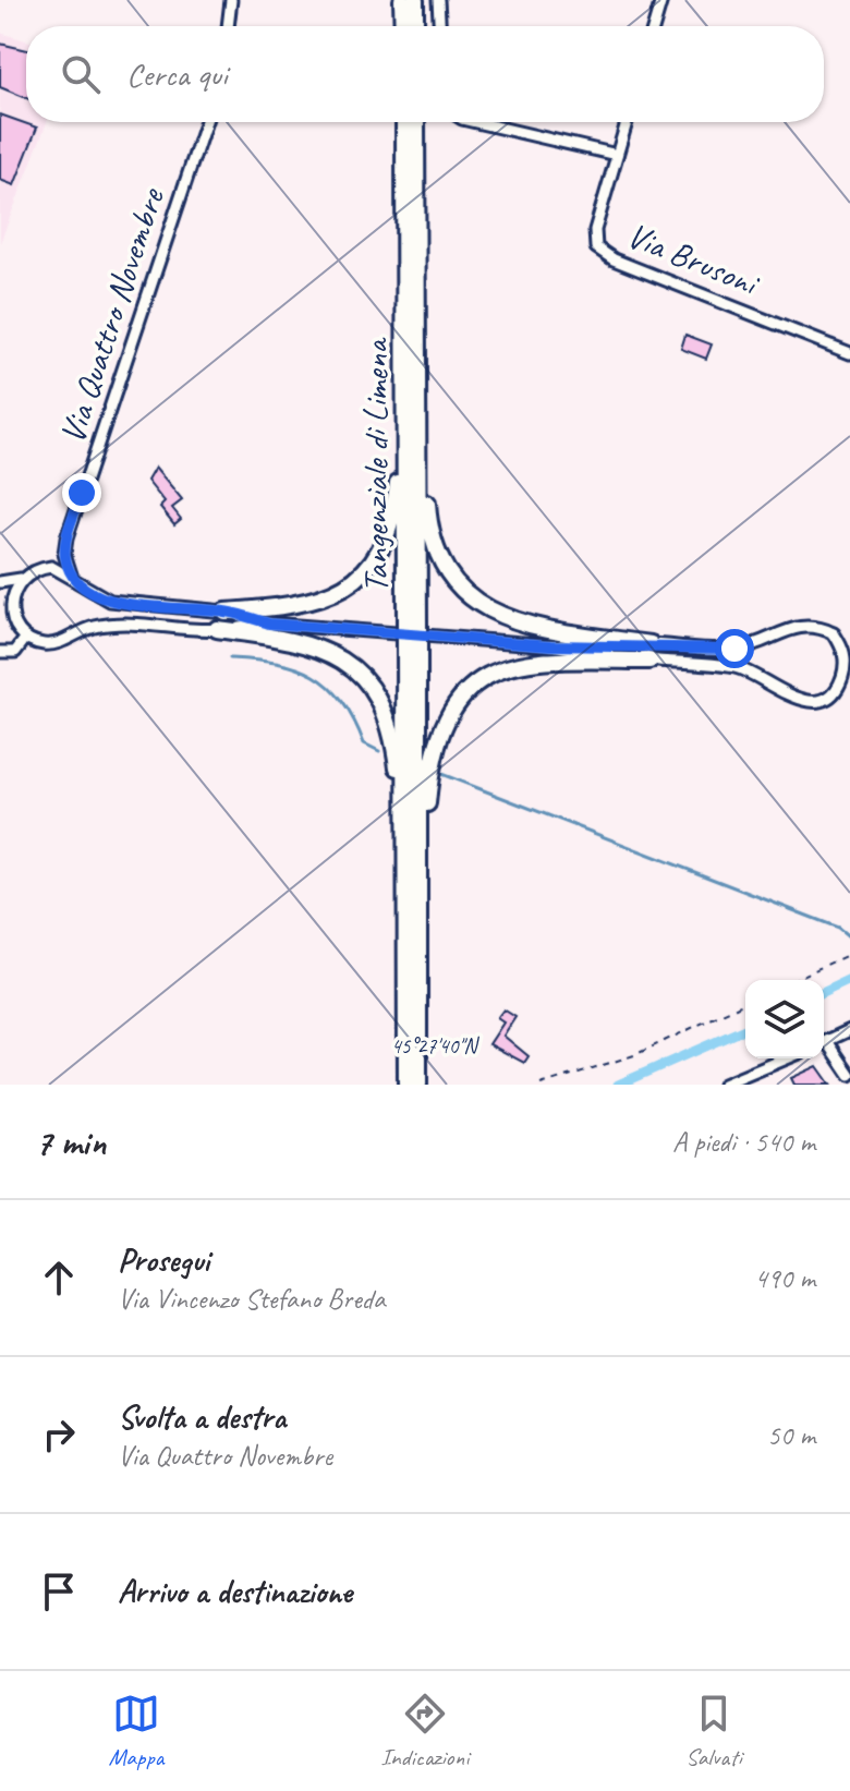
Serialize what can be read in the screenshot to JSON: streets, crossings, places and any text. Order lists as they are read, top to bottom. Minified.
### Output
{"streets":{"highway":["Tangenziale di Limena"],"street":["Via Brusoni","Via Quattro Novembre"]},"page":{"search":"Cerca qui","heading":["7 min","A piedi · 540 m"],"list":[["Prosegui","Via Vincenzo Stefano Breda","490 m"],["Svolta a destra","Via Quattro Novembre","50 m"],"Arrivo a destinazione"],"nav":["Mappa","Indicazioni","Salvati"]},"coordinates":["45°27'40\"N"]}
